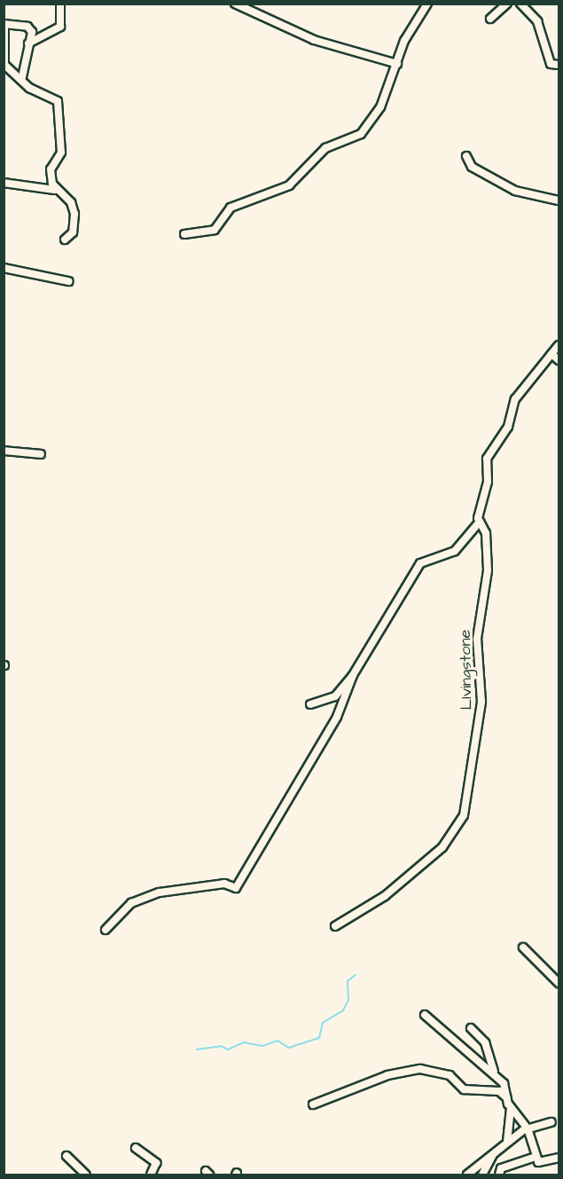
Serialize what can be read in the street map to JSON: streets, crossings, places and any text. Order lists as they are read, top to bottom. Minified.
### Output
{"streets":{"street":["LIvingstone"]}}
